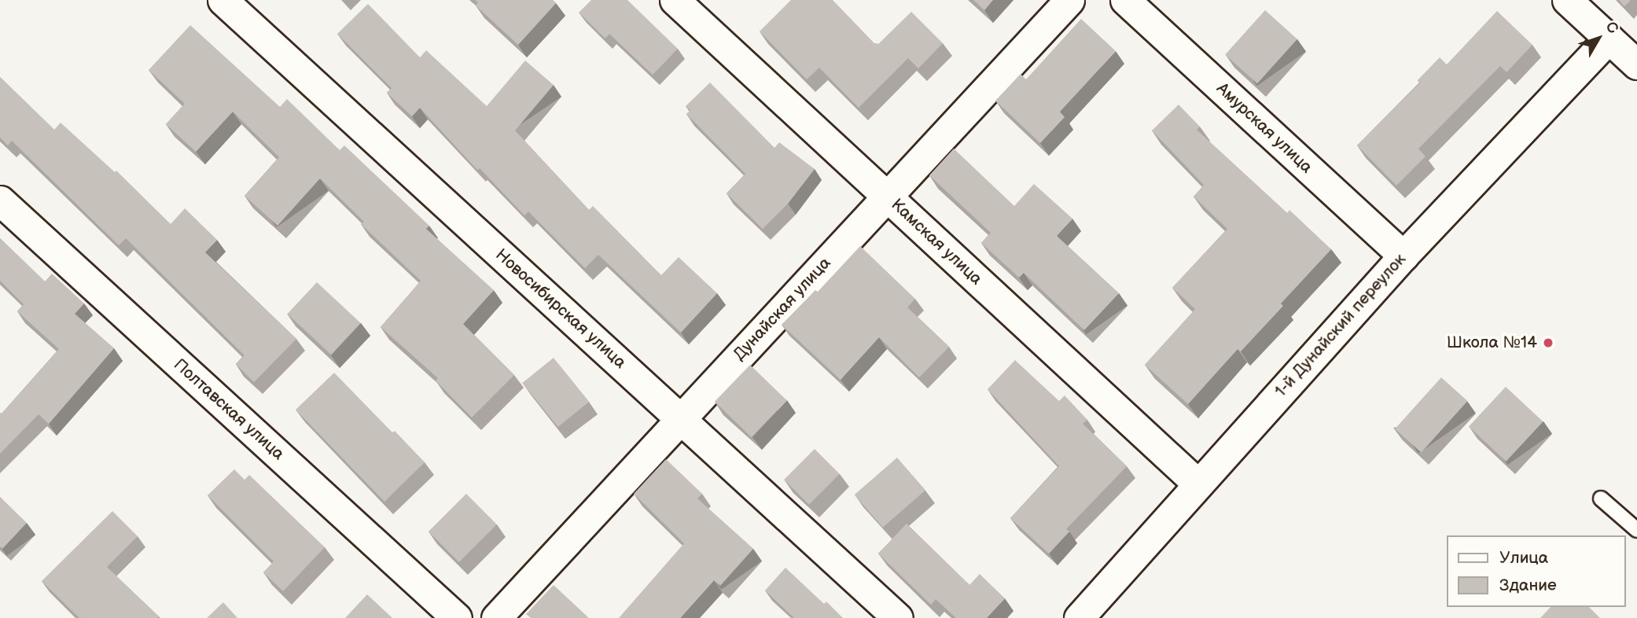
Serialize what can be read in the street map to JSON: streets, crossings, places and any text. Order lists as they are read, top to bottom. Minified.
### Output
{"streets":{"street":["Амурская улица","Камская улица","Новосибирская улица","Дунайская улица","1-й Дунайский переулок","Полтавская улица"]},"crossings":[["Амурская улица","1-й Дунайский переулок"],["Камская улица","Дунайская улица"],["Камская улица","1-й Дунайский переулок"],["Новосибирская улица","Дунайская улица"]],"places":["Школа №14"],"legend":["Улица","Здание"],"north":"top right"}
